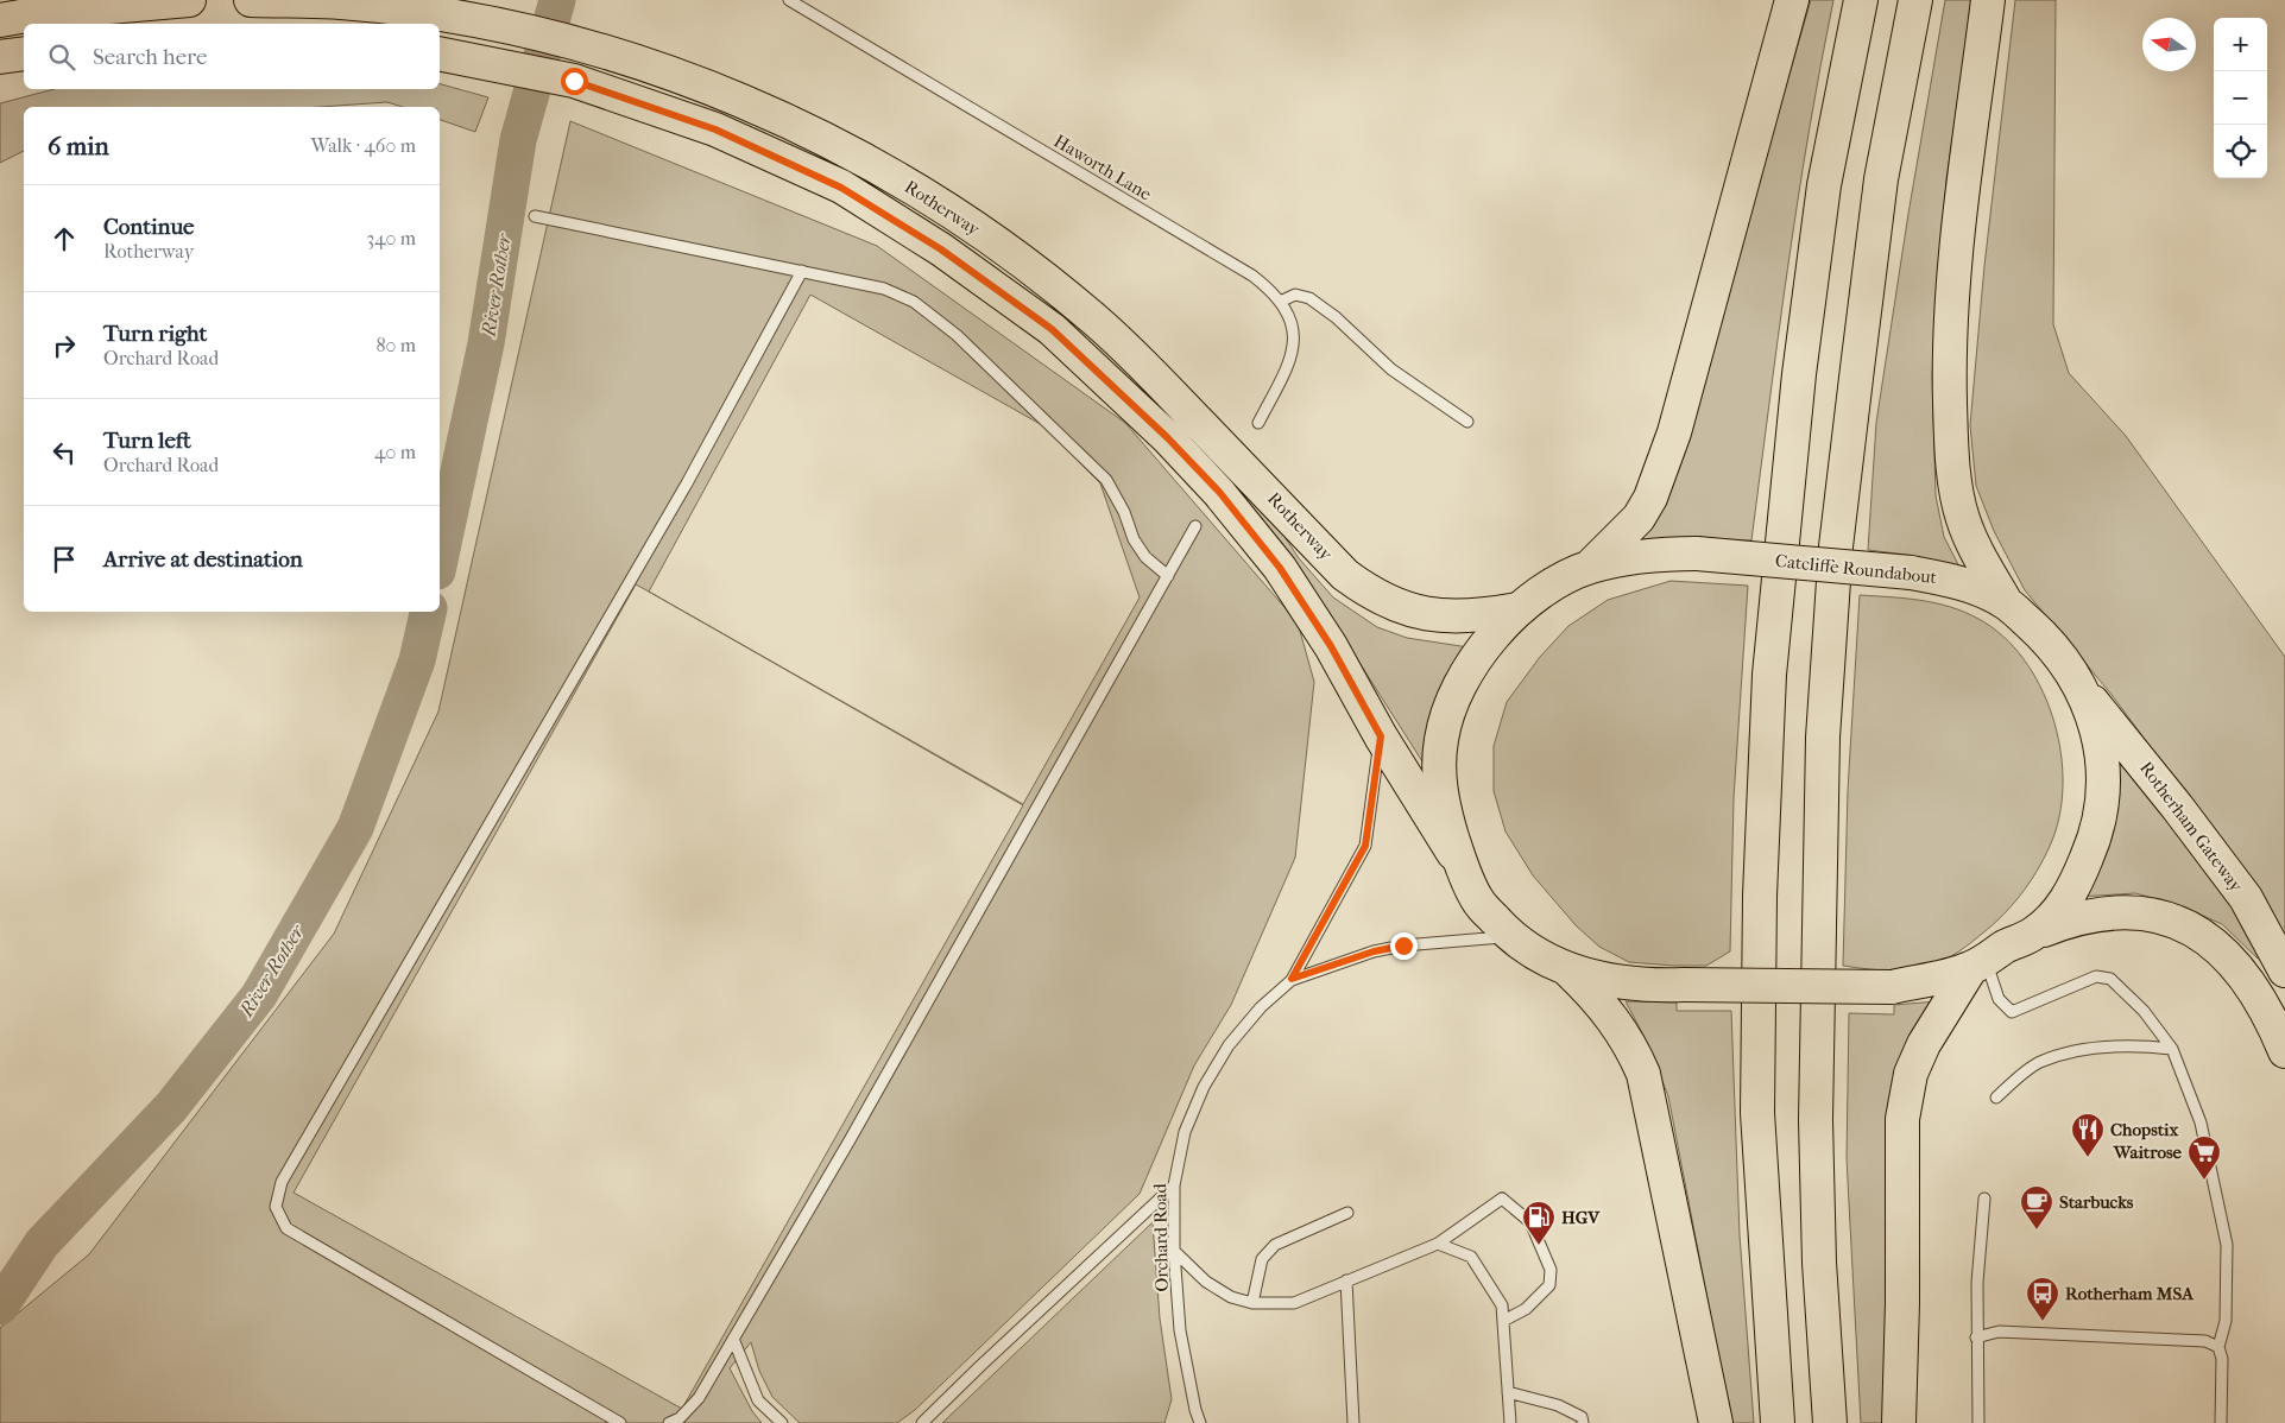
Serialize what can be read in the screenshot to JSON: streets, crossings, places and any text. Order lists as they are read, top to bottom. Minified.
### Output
{"streets":{"main road":["Rotherway","Catcliffe Roundabout","Rotherham Gateway"],"lane":["Haworth Lane","Orchard Road"]},"crossings":[["Rotherway","Catcliffe Roundabout"],["Rotherway","Orchard Road"],["Catcliffe Roundabout","Rotherham Gateway"],["Catcliffe Roundabout","Orchard Road"]],"water":["River Rother"],"places":{"restaurant":["Chopstix"],"supermarket":["Waitrose"],"cafe":["Starbucks"],"fuel station":["HGV"],"bus stop":["Rotherham MSA"]},"north":"left","page":{"map_buttons":["+","−"],"search":"Search here","heading":["6 min","Walk · 460 m"],"list":[["Continue","Rotherway","340 m"],["Turn right","Orchard Road","80 m"],["Turn left","Orchard Road","40 m"],"Arrive at destination"]}}
